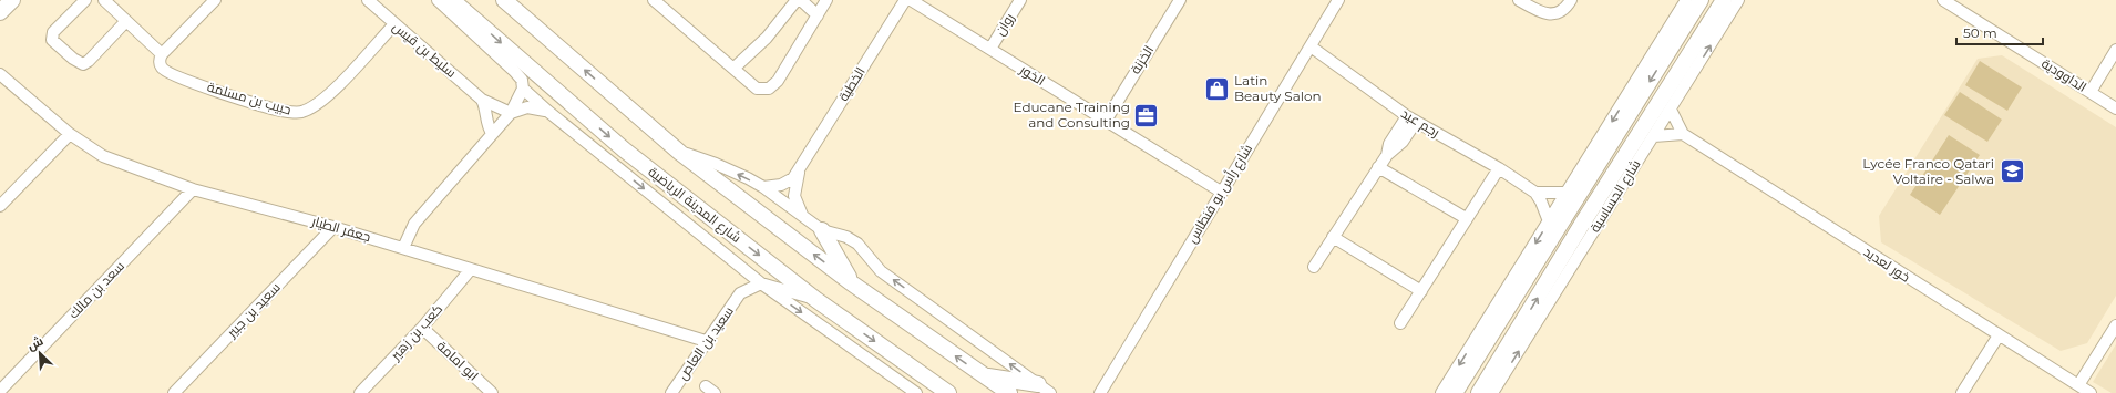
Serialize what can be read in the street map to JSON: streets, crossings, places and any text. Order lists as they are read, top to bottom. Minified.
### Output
{"streets":{"main road":["شارع الجساسية","شارع المدينة الرياضية"],"street":["روان","سليط بن قيس","الخزنة","الخور","الداوودية","الخطية","حبيب بن مسلمة","رجم عيد","شارع رأس بو فنطاس","جعفر الطيار","خور لعديد","سعد بن مالك","سعيد بن جبير","كعب بن زهير","سعيد بن العاص","ابو امامة"]},"crossings":[["روان","الخور"],["سليط بن قيس","حبيب بن مسلمة"],["الخزنة","الخور"],["الخور","شارع رأس بو فنطاس"],["رجم عيد","شارع رأس بو فنطاس"],["شارع المدينة الرياضية","سعيد بن العاص"],["جعفر الطيار","سعد بن مالك"],["جعفر الطيار","سعيد بن جبير"],["جعفر الطيار","كعب بن زهير"],["جعفر الطيار","سعيد بن العاص"],["كعب بن زهير","ابو امامة"]],"places":{"shop":["Latin Beauty Salon"],"office":["Educane Training and Consulting"],"school or university":["Lycée Franco Qatari Voltaire - Salwa"]},"scale_bar":"50 m","north":"top left"}
